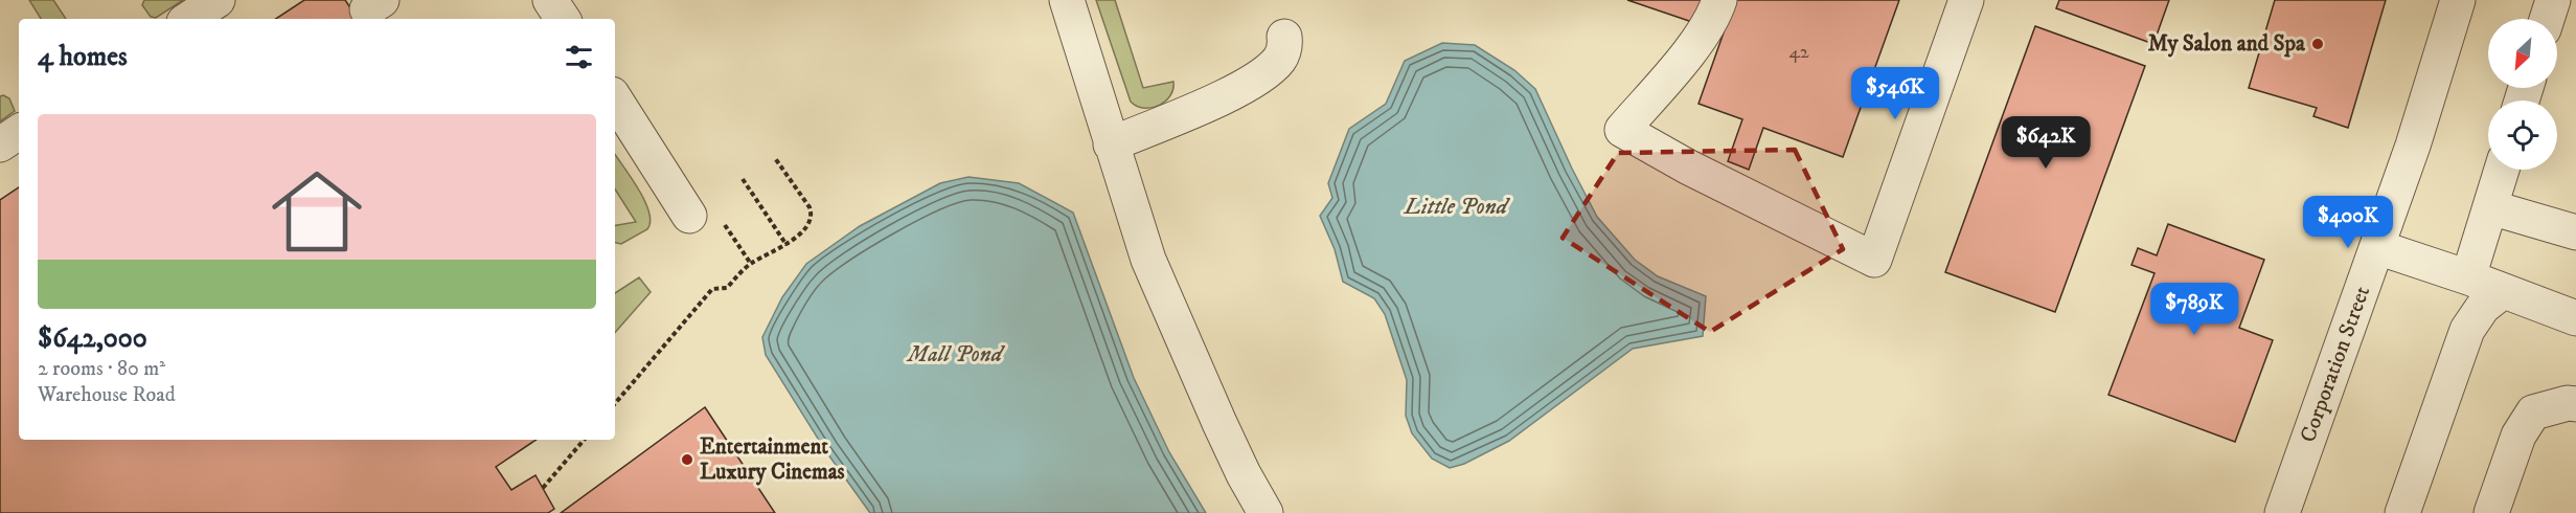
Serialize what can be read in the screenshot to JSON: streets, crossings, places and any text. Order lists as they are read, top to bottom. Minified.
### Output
{"streets":{"street":["Corporation Street"]},"water":["Little Pond","Mall Pond"],"places":["My Salon and Spa","Entertainment Luxury Cinemas"],"house_numbers":["42"],"north":"bottom left","page":{"heading":"4 homes","price":["$546K","$642K","$400K","$789K"],"list":[{"name":"$642,000","note":"2 rooms · 80 m² · Warehouse Road"}]}}
